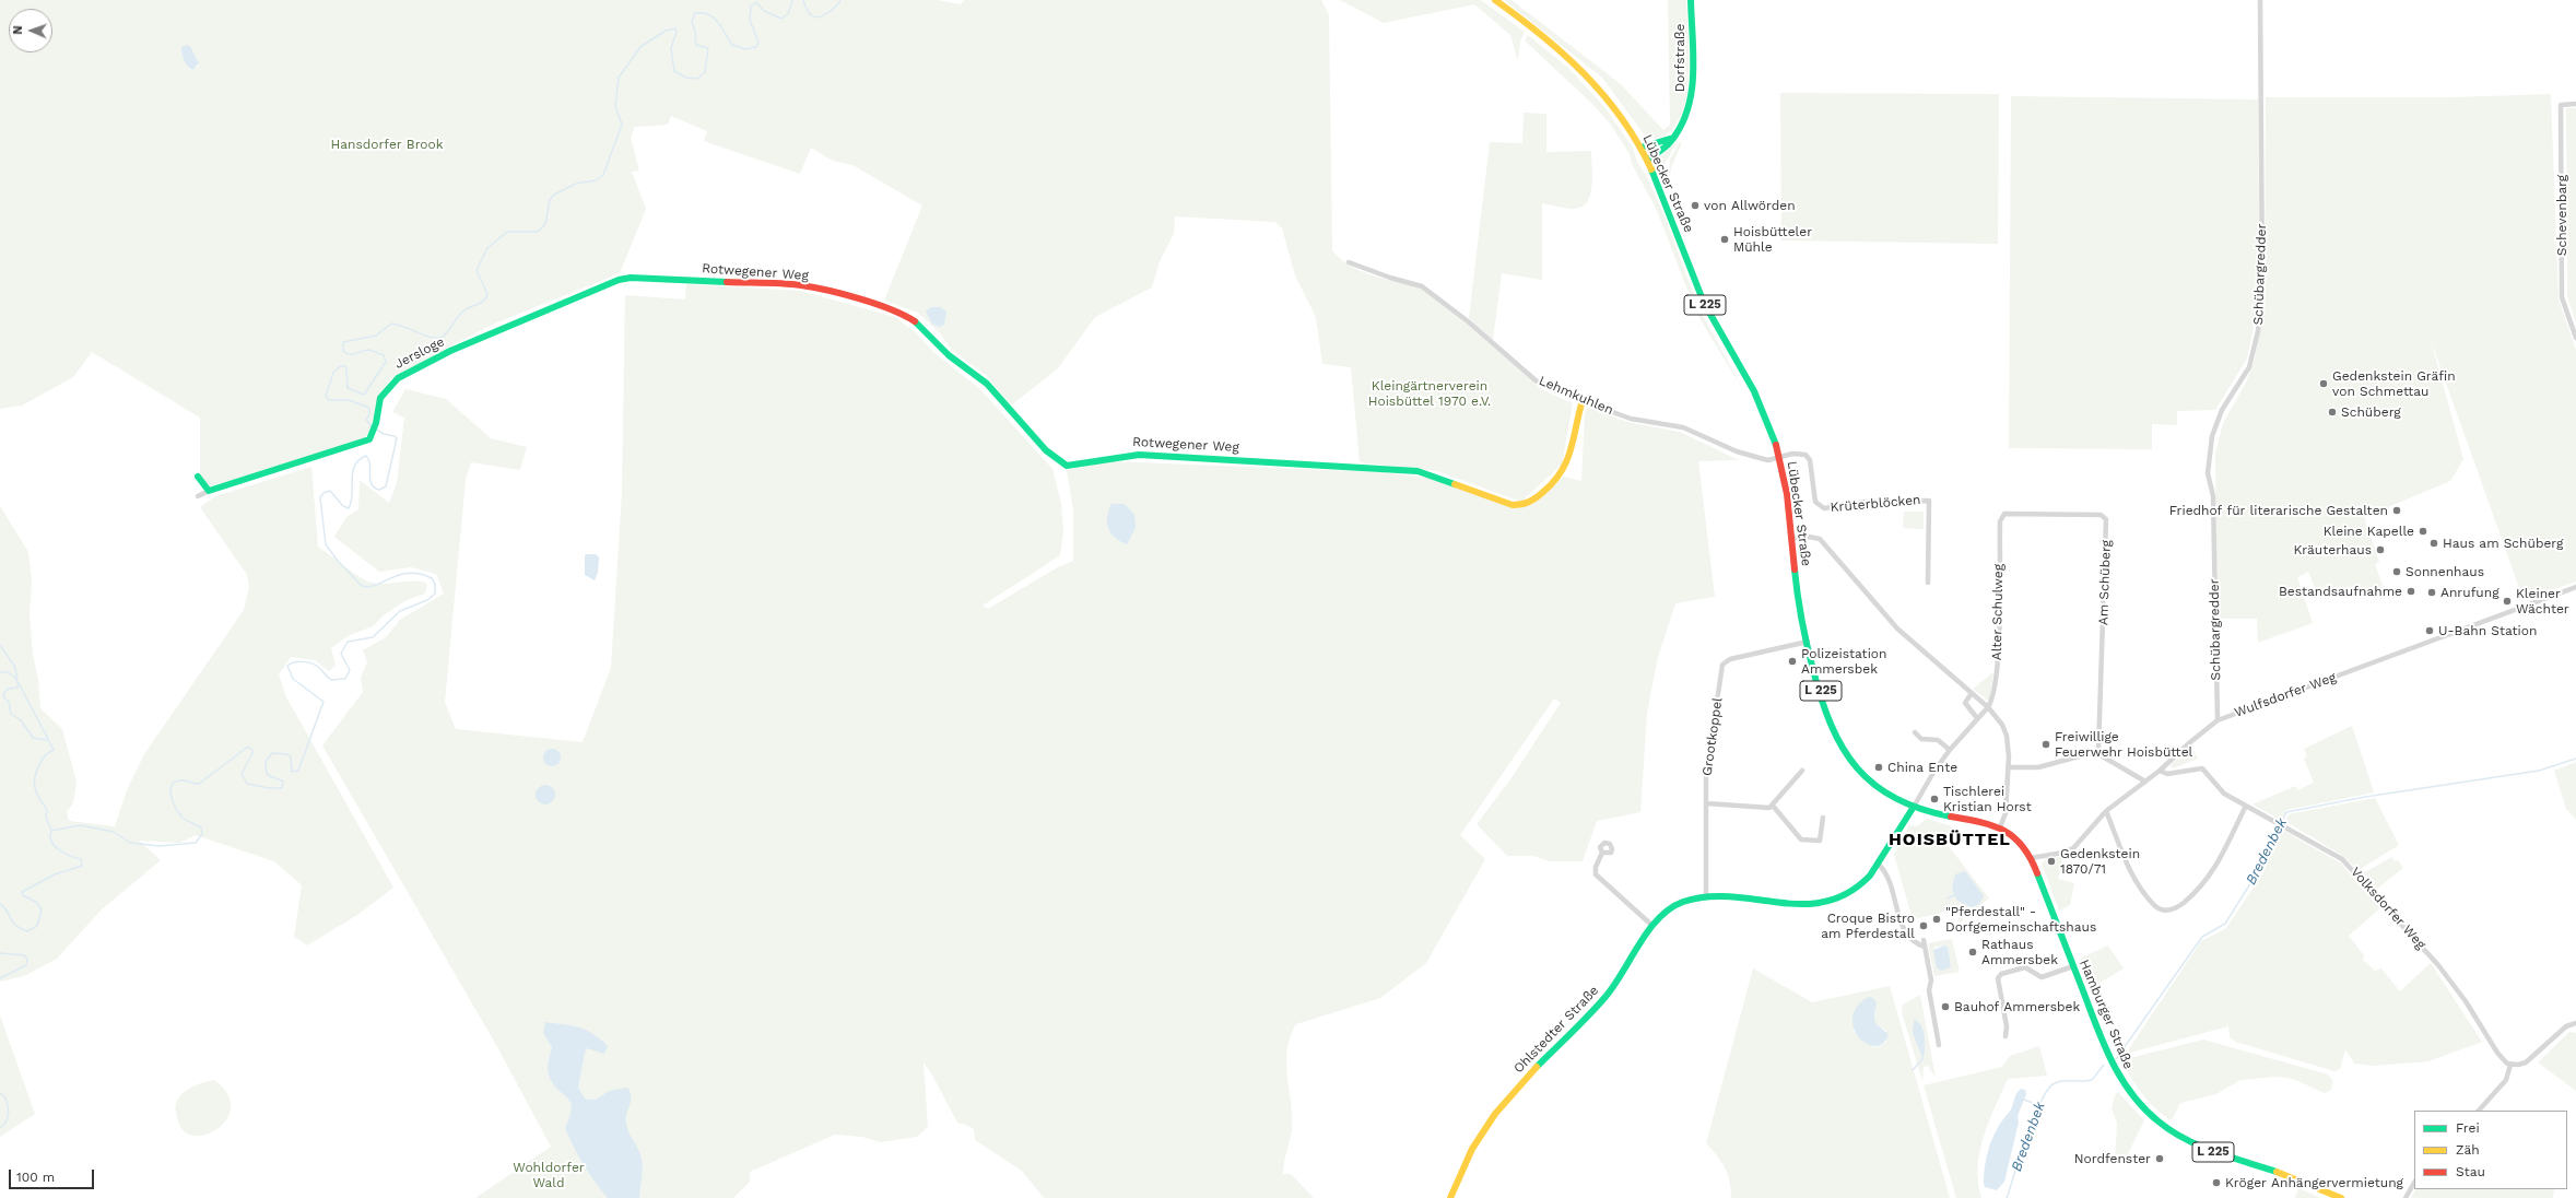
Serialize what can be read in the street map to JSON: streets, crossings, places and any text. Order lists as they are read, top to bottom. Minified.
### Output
{"streets":{"street":["Dorfstraße","Lübecker Straße","Schevenbarg","Rotwegener Weg","Schübargredder","L 225","Jersloge","Lehmkuhlen","Krüterblöcken","Am Schüberg","Alter Schulweg","Wulfsdorfer Weg","Grootkoppel","Volksdorfer Weg","Hamburger Straße","Ohlstedter Straße"]},"crossings":[["Dorfstraße","Lübecker Straße"],["Lübecker Straße","Lehmkuhlen"],["Lübecker Straße","Krüterblöcken"],["Lübecker Straße","Grootkoppel"],["Lübecker Straße","Hamburger Straße"],["Lübecker Straße","Ohlstedter Straße"],["Rotwegener Weg","Jersloge"],["Rotwegener Weg","Lehmkuhlen"],["Schübargredder","Wulfsdorfer Weg"],["Lehmkuhlen","Krüterblöcken"],["Am Schüberg","Alter Schulweg"],["Wulfsdorfer Weg","Volksdorfer Weg"],["Wulfsdorfer Weg","Hamburger Straße"],["Grootkoppel","Ohlstedter Straße"]],"districts":["HOISBÜTTEL"],"water":["Bredenbek"],"parks":["Hansdorfer Brook","Kleingärtnerverein Hoisbüttel 1970 e.V.","Wohldorfer Wald"],"places":["von Allwörden","Hoisbütteler Mühle","Gedenkstein Gräfin von Schmettau","Schüberg","Friedhof für literarische Gestalten","Kleine Kapelle","Haus am Schüberg","Kräuterhaus","Sonnenhaus","Bestandsaufnahme","Anrufung","Kleiner Wächter","U-Bahn Station","Polizeistation Ammersbek","Freiwillige Feuerwehr Hoisbüttel","China Ente","Tischlerei Kristian Horst","Gedenkstein 1870/71","\"Pferdestall\" - Dorfgemeinschaftshaus","Croque Bistro am Pferdestall","Rathaus Ammersbek","Bauhof Ammersbek","Nordfenster","Kröger Anhängervermietung"],"legend":["Frei","Zäh","Stau"],"scale_bar":"100 m","north":"left"}
